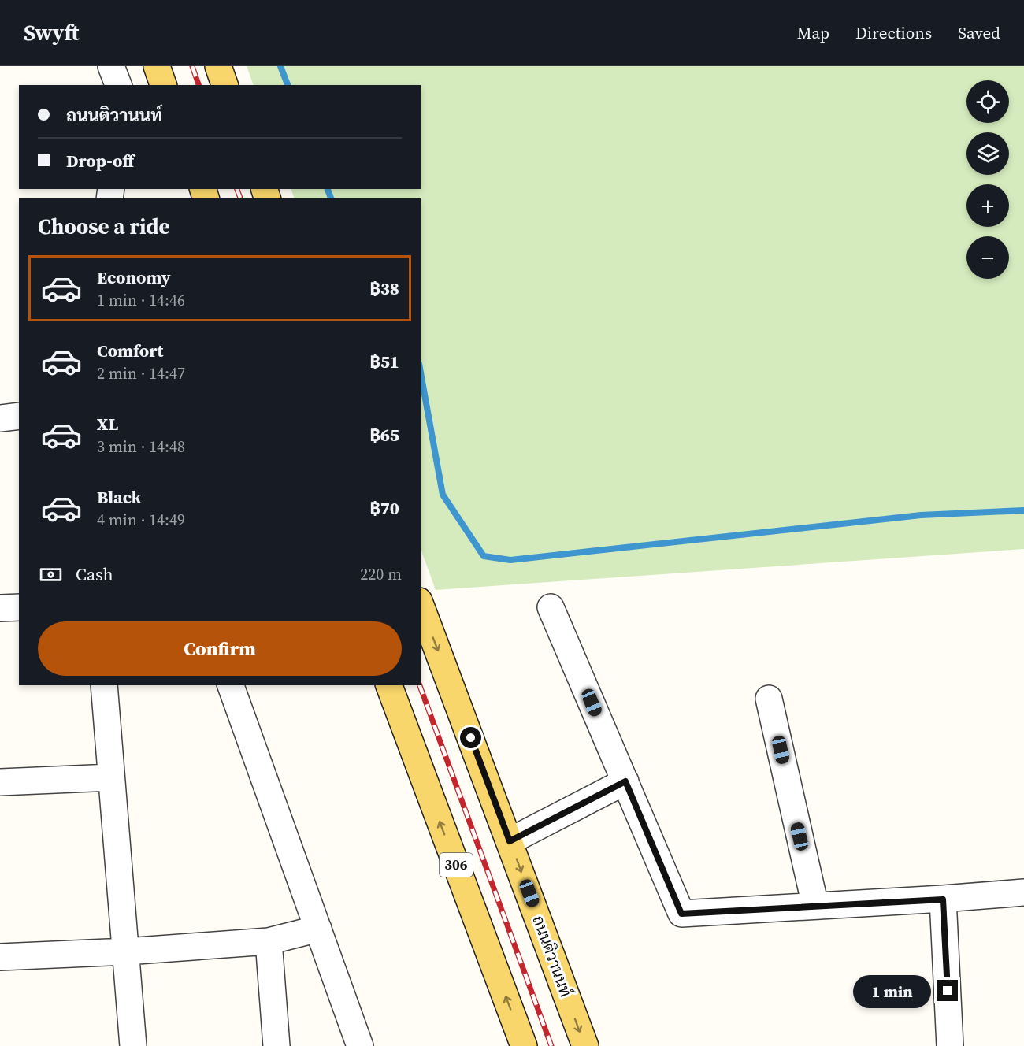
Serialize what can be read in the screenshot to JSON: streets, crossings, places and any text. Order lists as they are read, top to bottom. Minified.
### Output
{"streets":{"main road":["306","ถนนติวานนท์"]},"page":{"header":"Swyft","nav":["Map","Directions","Saved"],"map_buttons":["+","−"],"banner":["ถนนติวานนท์","Drop-off"],"heading":"Choose a ride","list":[{"name":"Economy","note":"1 min · 14:46","value":"฿38"},{"name":"Comfort","note":"2 min · 14:47","value":"฿51"},{"name":"XL","note":"3 min · 14:48","value":"฿65"},{"name":"Black","note":"4 min · 14:49","value":"฿70"}],"pay":["Cash","220 m"],"buttons":"Confirm","bubble":"1 min"}}
